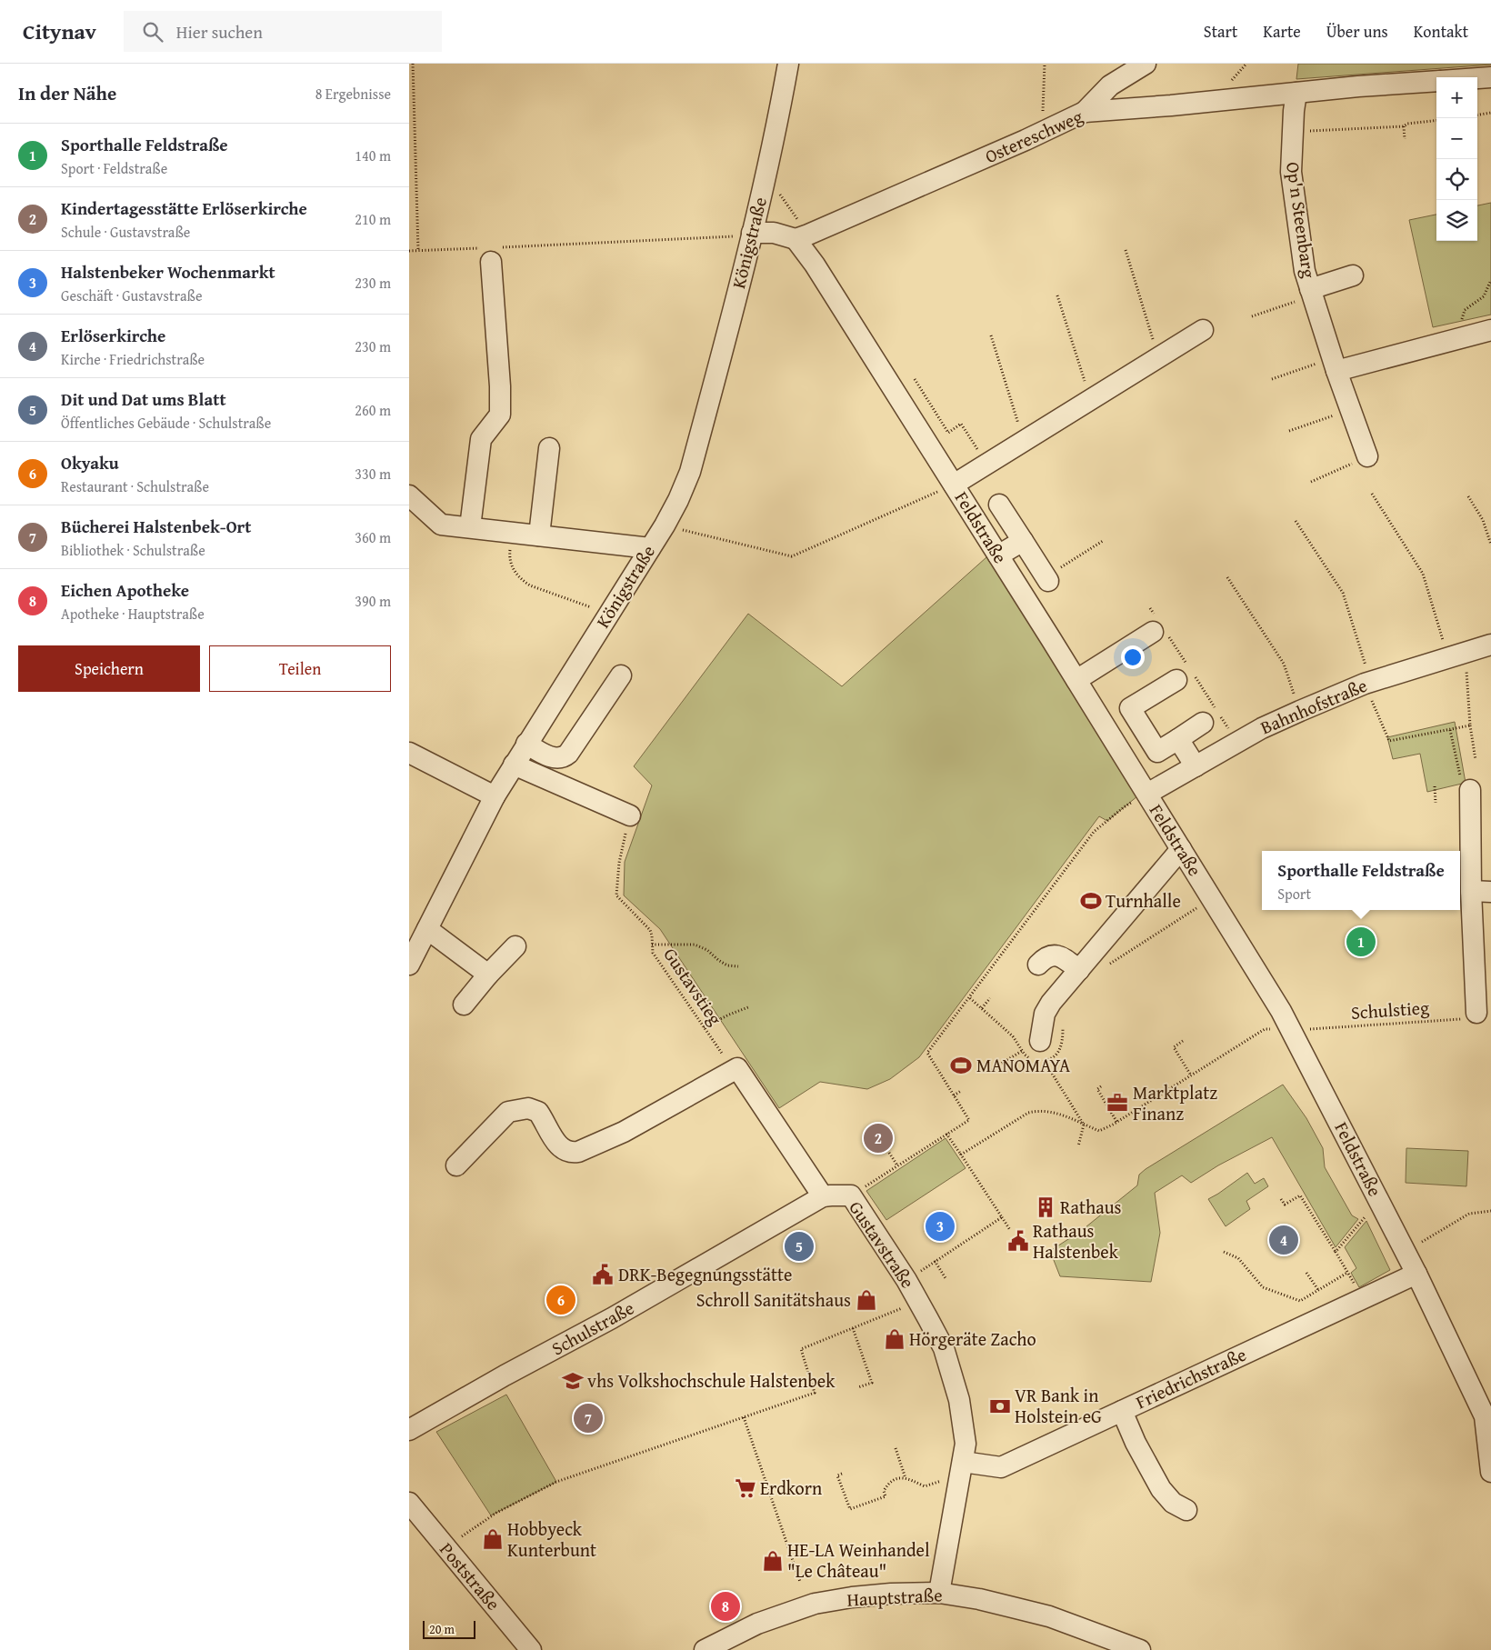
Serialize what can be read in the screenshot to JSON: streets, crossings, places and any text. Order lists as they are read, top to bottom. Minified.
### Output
{"streets":{"street":["Ostereschweg","Op'n Steenbarg","Königstraße","Feldstraße","Bahnhofstraße","Gustavstraße","Schulstraße","Friedrichstraße","Poststraße","Hauptstraße"],"path":["Gustavstieg","Schulstieg"]},"crossings":[["Ostereschweg","Op'n Steenbarg"],["Ostereschweg","Feldstraße"],["Feldstraße","Bahnhofstraße"],["Feldstraße","Schulstieg"],["Feldstraße","Friedrichstraße"],["Gustavstieg","Gustavstraße"],["Gustavstraße","Schulstraße"],["Gustavstraße","Friedrichstraße"],["Gustavstraße","Hauptstraße"]],"places":{"sports":["Turnhalle","MANOMAYA"],"office":["Marktplatz Finanz"],"building":["Rathaus"],"public building":["Rathaus Halstenbek","DRK-Begegnungsstätte"],"shop":["Schroll Sanitätshaus","Hörgeräte Zacho","Hobbyeck Kunterbunt","HE-LA Weinhandel \"Le Château\""],"school or university":["vhs Volkshochschule Halstenbek"],"bank":["VR Bank in Holstein eG"],"supermarket":["Erdkorn"]},"scale_bar":"20 m","page":{"header":"Citynav","search":"Hier suchen","nav":["Start","Karte","Über uns","Kontakt"],"heading":["In der Nähe","8 Ergebnisse"],"map_buttons":["+","−"],"list":[{"mark":"1","name":"Sporthalle Feldstraße","note":"Sport · Feldstraße","value":"140 m"},{"mark":"2","name":"Kindertagesstätte Erlöserkirche","note":"Schule · Gustavstraße","value":"210 m"},{"mark":"3","name":"Halstenbeker Wochenmarkt","note":"Geschäft · Gustavstraße","value":"230 m"},{"mark":"4","name":"Erlöserkirche","note":"Kirche · Friedrichstraße","value":"230 m"},{"mark":"5","name":"Dit und Dat ums Blatt","note":"Öffentliches Gebäude · Schulstraße","value":"260 m"},{"mark":"6","name":"Okyaku","note":"Restaurant · Schulstraße","value":"330 m"},{"mark":"7","name":"Bücherei Halstenbek-Ort","note":"Bibliothek · Schulstraße","value":"360 m"},{"mark":"8","name":"Eichen Apotheke","note":"Apotheke · Hauptstraße","value":"390 m"}],"buttons":["Speichern","Teilen"],"popup":["Sporthalle Feldstraße","Sport"],"pins":["1","2","3","4","5","6","7","8"],"scale":"20 m"}}
